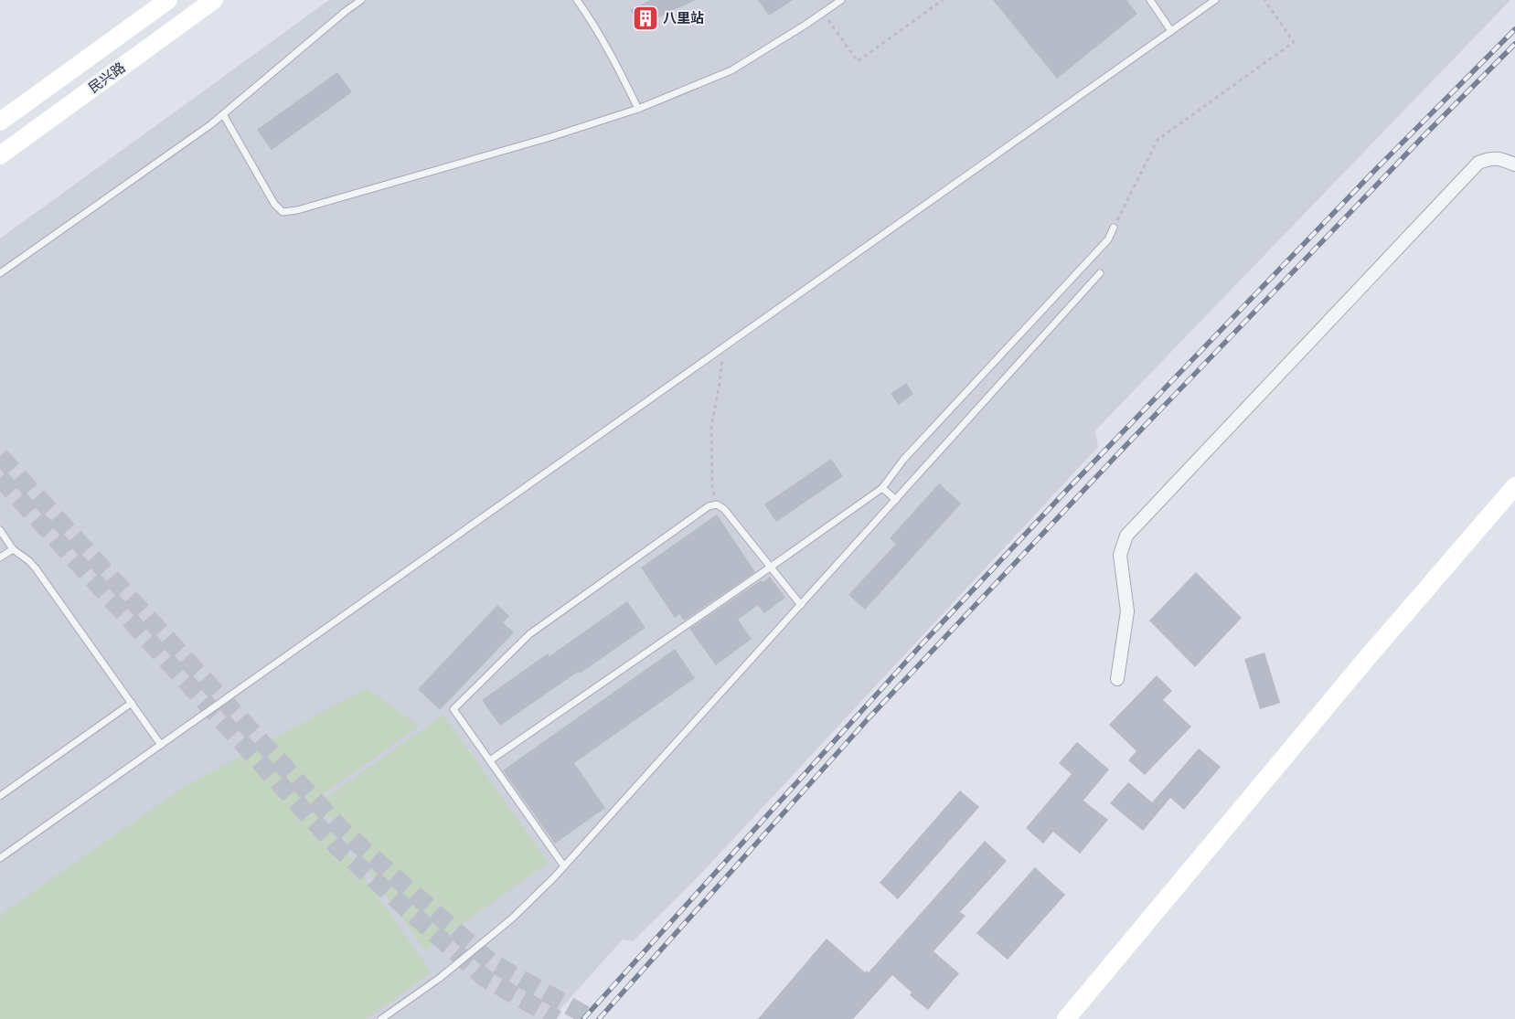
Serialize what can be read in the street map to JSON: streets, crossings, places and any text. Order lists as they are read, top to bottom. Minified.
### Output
{"streets":{"street":["民兴路"]},"places":{"building":["八里站"]}}
